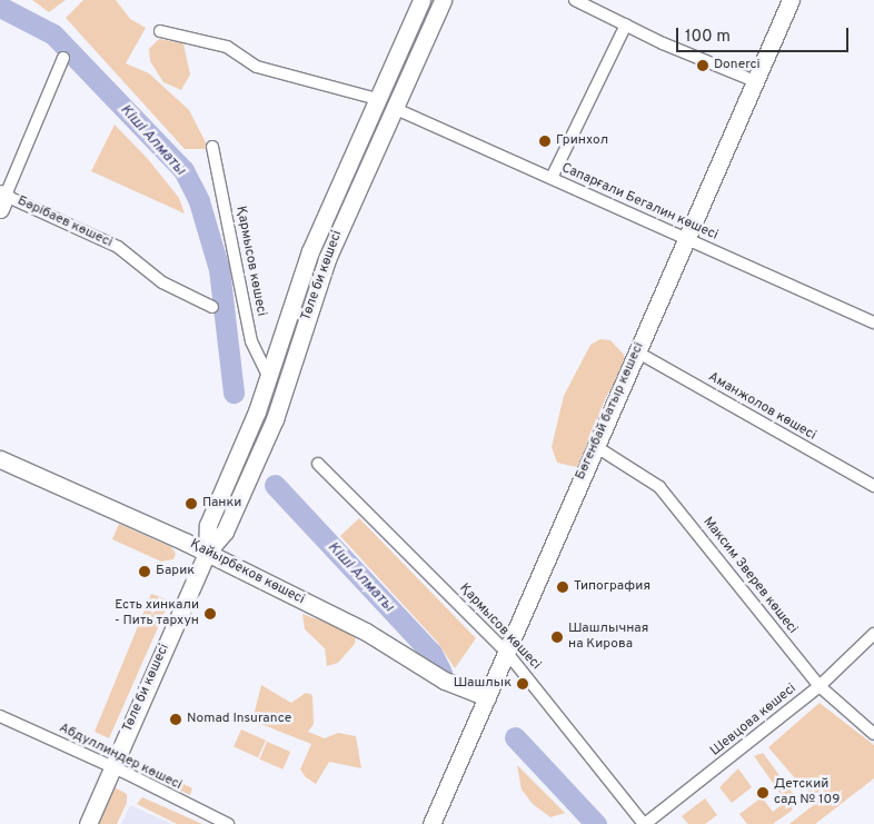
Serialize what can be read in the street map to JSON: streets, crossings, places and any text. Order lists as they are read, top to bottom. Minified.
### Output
{"streets":{"main road":["Төле би көшесі","Бөгенбай батыр көшесі","Қайырбеков көшесі"],"street":["Сапарғали Бегалин көшесі","Бәрібаев көшесі","Қармысов көшесі","Аманжолов көшесі","Максим Зверев көшесі","Шевцова көшесі","Абдуллиндер көшесі"]},"crossings":[["Сапарғали Бегалин көшесі","Төле би көшесі"],["Сапарғали Бегалин көшесі","Бөгенбай батыр көшесі"],["Қармысов көшесі","Төле би көшесі"],["Қармысов көшесі","Бөгенбай батыр көшесі"],["Қармысов көшесі","Шевцова көшесі"],["Төле би көшесі","Қайырбеков көшесі"],["Төле би көшесі","Абдуллиндер көшесі"],["Аманжолов көшесі","Бөгенбай батыр көшесі"],["Бөгенбай батыр көшесі","Қайырбеков көшесі"],["Бөгенбай батыр көшесі","Максим Зверев көшесі"],["Максим Зверев көшесі","Шевцова көшесі"]],"water":["Кіші Алматы"],"places":["Donerci","Гринхол","Панки","Барик","Типография","Есть хинкали - Пить тархун","Шашлычная на Кирова","Шашлык","Nomad Insurance","Детский сад № 109"],"scale_bar":"100 m"}
